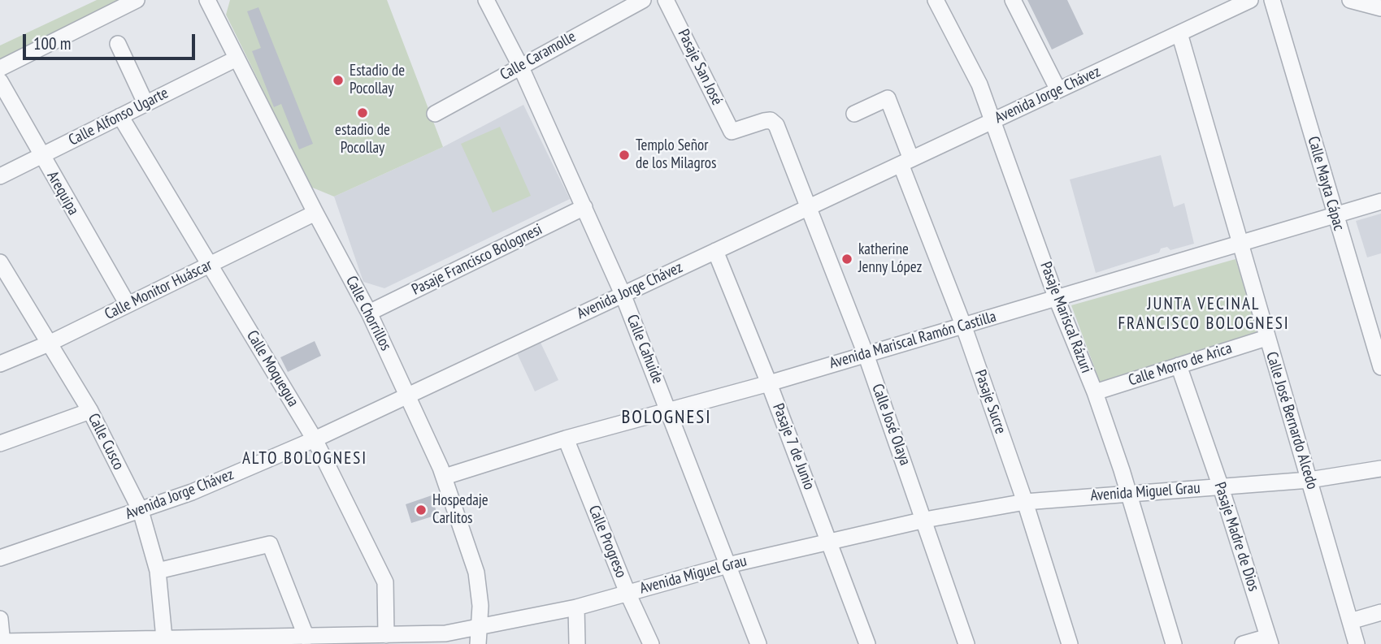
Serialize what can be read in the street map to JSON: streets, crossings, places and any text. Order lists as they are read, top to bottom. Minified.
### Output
{"streets":{"street":["Calle Caramolle","Pasaje San José","Avenida Jorge Chávez","Calle Alfonso Ugarte","Calle Mayta Cápac","Arequipa","Pasaje Francisco Bolognesi","Calle Monitor Huáscar","Calle Chorrillos","Pasaje Mariscal Rázuri","Avenida Mariscal Ramón Castilla","Calle Cahuide","Calle Morro de Arica","Calle Moquegua","Pasaje Sucre","Calle José Bernardo Alcedo","Calle José Olaya","Calle Cusco","Pasaje 7 de Junio","Avenida Miguel Grau","Pasaje Madre de Dios","Calle Progreso"]},"crossings":[["Calle Caramolle","Calle Cahuide"],["Pasaje San José","Calle José Olaya"],["Avenida Jorge Chávez","Calle Chorrillos"],["Avenida Jorge Chávez","Pasaje Mariscal Rázuri"],["Avenida Jorge Chávez","Calle Cahuide"],["Avenida Jorge Chávez","Calle Moquegua"],["Avenida Jorge Chávez","Pasaje Sucre"],["Avenida Jorge Chávez","Calle José Bernardo Alcedo"],["Avenida Jorge Chávez","Calle José Olaya"],["Avenida Jorge Chávez","Calle Cusco"],["Avenida Jorge Chávez","Pasaje 7 de Junio"],["Calle Alfonso Ugarte","Arequipa"],["Calle Alfonso Ugarte","Calle Chorrillos"],["Calle Alfonso Ugarte","Calle Moquegua"],["Calle Mayta Cápac","Avenida Mariscal Ramón Castilla"],["Arequipa","Calle Monitor Huáscar"],["Pasaje Francisco Bolognesi","Calle Chorrillos"],["Pasaje Francisco Bolognesi","Calle Cahuide"],["Calle Monitor Huáscar","Calle Chorrillos"],["Calle Monitor Huáscar","Calle Moquegua"],["Calle Monitor Huáscar","Calle Cusco"],["Calle Chorrillos","Avenida Mariscal Ramón Castilla"],["Calle Chorrillos","Avenida Miguel Grau"],["Pasaje Mariscal Rázuri","Avenida Mariscal Ramón Castilla"],["Pasaje Mariscal Rázuri","Calle Morro de Arica"],["Pasaje Mariscal Rázuri","Avenida Miguel Grau"],["Avenida Mariscal Ramón Castilla","Calle Cahuide"],["Avenida Mariscal Ramón Castilla","Pasaje Sucre"],["Avenida Mariscal Ramón Castilla","Calle José Bernardo Alcedo"],["Avenida Mariscal Ramón Castilla","Calle José Olaya"],["Avenida Mariscal Ramón Castilla","Pasaje 7 de Junio"],["Avenida Mariscal Ramón Castilla","Calle Progreso"],["Calle Cahuide","Avenida Miguel Grau"],["Calle Morro de Arica","Calle José Bernardo Alcedo"],["Calle Morro de Arica","Pasaje Madre de Dios"],["Calle Moquegua","Avenida Miguel Grau"],["Pasaje Sucre","Avenida Miguel Grau"],["Calle José Bernardo Alcedo","Avenida Miguel Grau"],["Calle José Olaya","Avenida Miguel Grau"],["Calle Cusco","Avenida Miguel Grau"],["Pasaje 7 de Junio","Avenida Miguel Grau"],["Avenida Miguel Grau","Pasaje Madre de Dios"],["Avenida Miguel Grau","Calle Progreso"]],"districts":["JUNTA VECINAL FRANCISCO BOLOGNESI","BOLOGNESI","ALTO BOLOGNESI"],"places":["Estadio de Pocollay","estadio de Pocollay","Templo Señor de los Milagros","katherine Jenny López","Hospedaje Carlitos"],"scale_bar":"100 m"}
